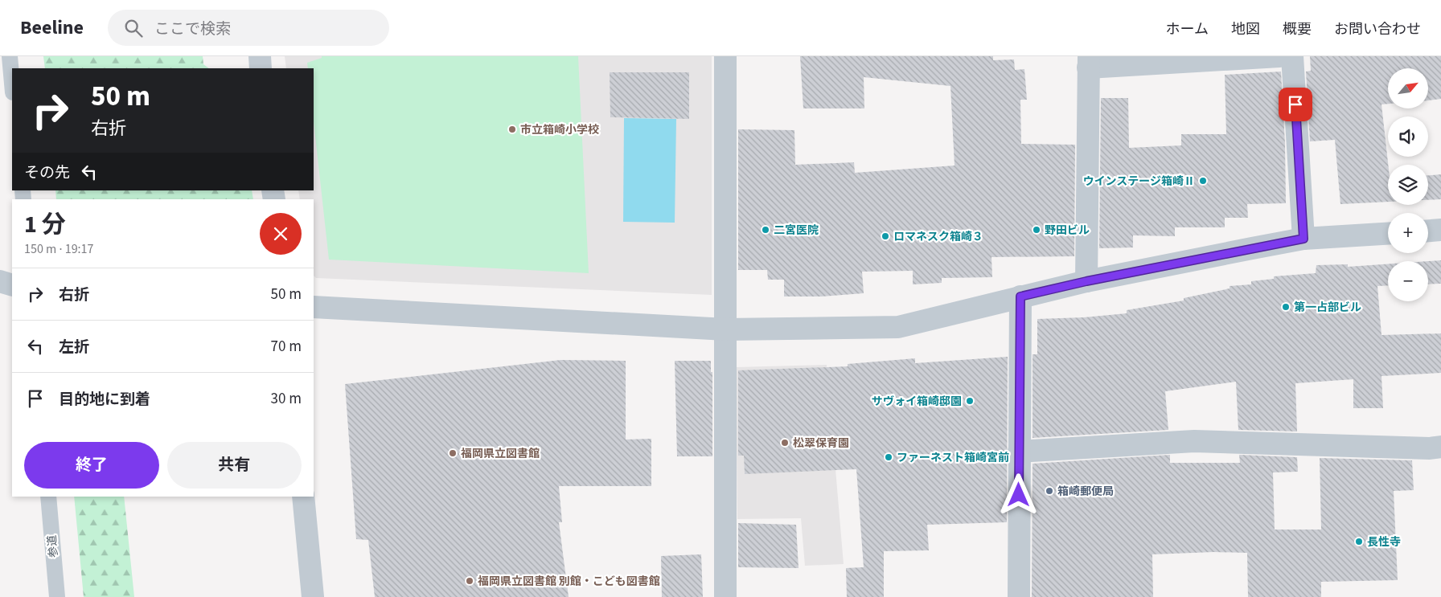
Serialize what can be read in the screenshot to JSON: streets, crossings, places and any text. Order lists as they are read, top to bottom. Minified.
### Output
{"streets":{"lane":["参道"]},"places":["市立箱崎小学校","ウインステージ箱崎Ⅱ","二宮医院","野田ビル","ロマネスク箱崎３","第一占部ビル","サヴォイ箱崎邸園","松翠保育園","福岡県立図書館","ファーネスト箱崎宮前","箱崎郵便局","長性寺","福岡県立図書館 別館・こども図書館"],"north":"top right","page":{"header":"Beeline","search":"ここで検索","nav":["ホーム","地図","概要","お問い合わせ"],"map_buttons":["+","−"],"turn":["50 m","右折"],"then":"その先","heading":["1 分","150 m · 19:17"],"list":[{"name":"右折","value":"50 m"},{"name":"左折","value":"70 m"},{"name":"目的地に到着","value":"30 m"}],"buttons":["終了","共有"]}}
